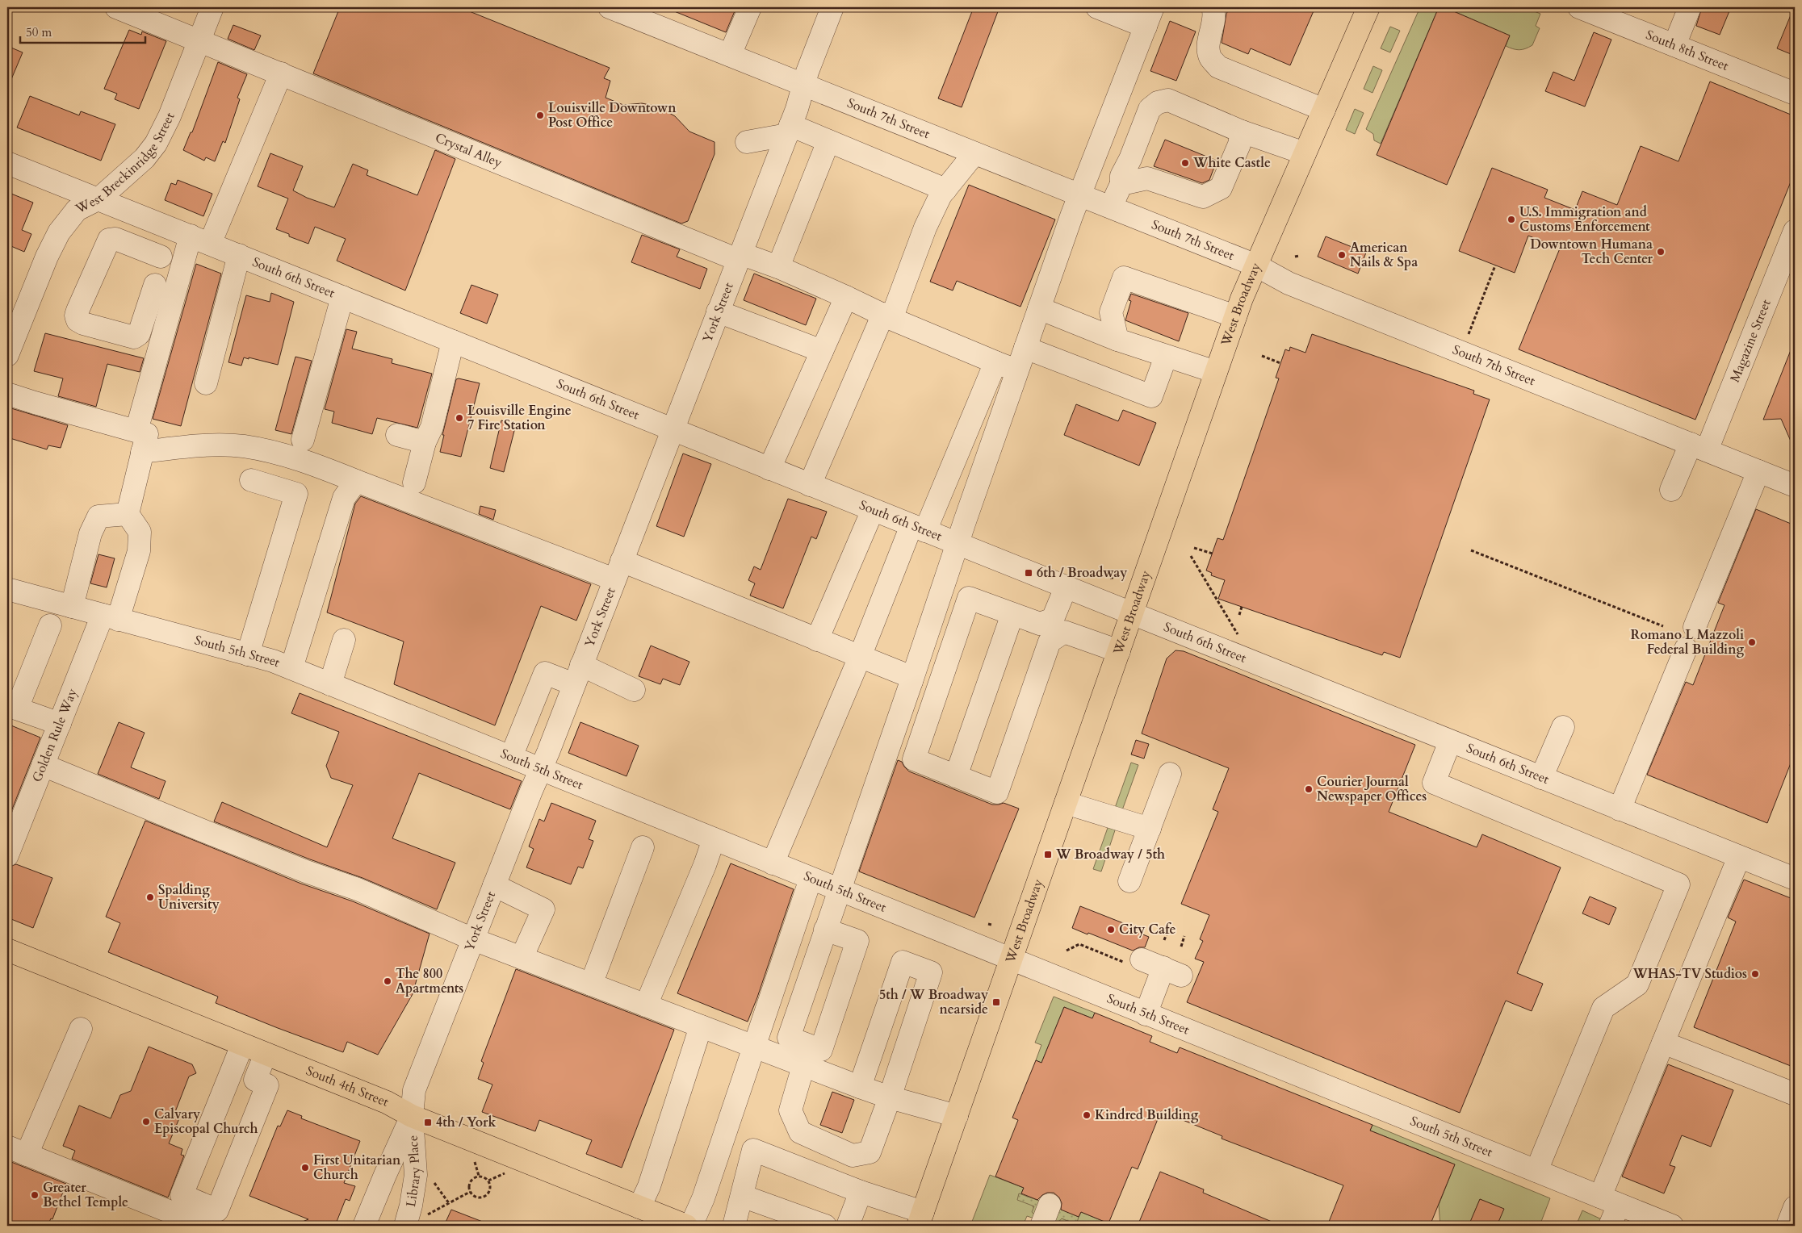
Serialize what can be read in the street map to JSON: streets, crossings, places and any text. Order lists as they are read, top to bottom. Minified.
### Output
{"streets":{"main road":["West Broadway","South 4th Street"],"street":["South 8th Street","South 7th Street","Crystal Alley","West Breckinridge Street","South 6th Street","York Street","Magazine Street","South 5th Street","Golden Rule Way","Library Place"]},"crossings":[["South 7th Street","West Broadway"],["South 7th Street","York Street"],["South 7th Street","Magazine Street"],["Crystal Alley","West Breckinridge Street"],["Crystal Alley","York Street"],["West Breckinridge Street","South 6th Street"],["South 6th Street","West Broadway"],["South 6th Street","York Street"],["West Broadway","South 5th Street"],["York Street","South 5th Street"],["York Street","South 4th Street"],["York Street","Library Place"],["South 5th Street","Golden Rule Way"],["South 4th Street","Library Place"]],"places":{"other":["Louisville Downtown Post Office","White Castle","U.S. Immigration and Customs Enforcement","Downtown Humana Tech Center","American Nails & Spa","Louisville Engine 7 Fire Station","Romano L Mazzoli Federal Building","Courier Journal Newspaper Offices","Spalding University","City Cafe","WHAS-TV Studios","The 800 Apartments","Kindred Building","Calvary Episcopal Church","First Unitarian Church","Greater Bethel Temple"],"transit":["6th / Broadway","W Broadway / 5th","5th / W Broadway nearside","4th / York"]},"scale_bar":"50 m"}
